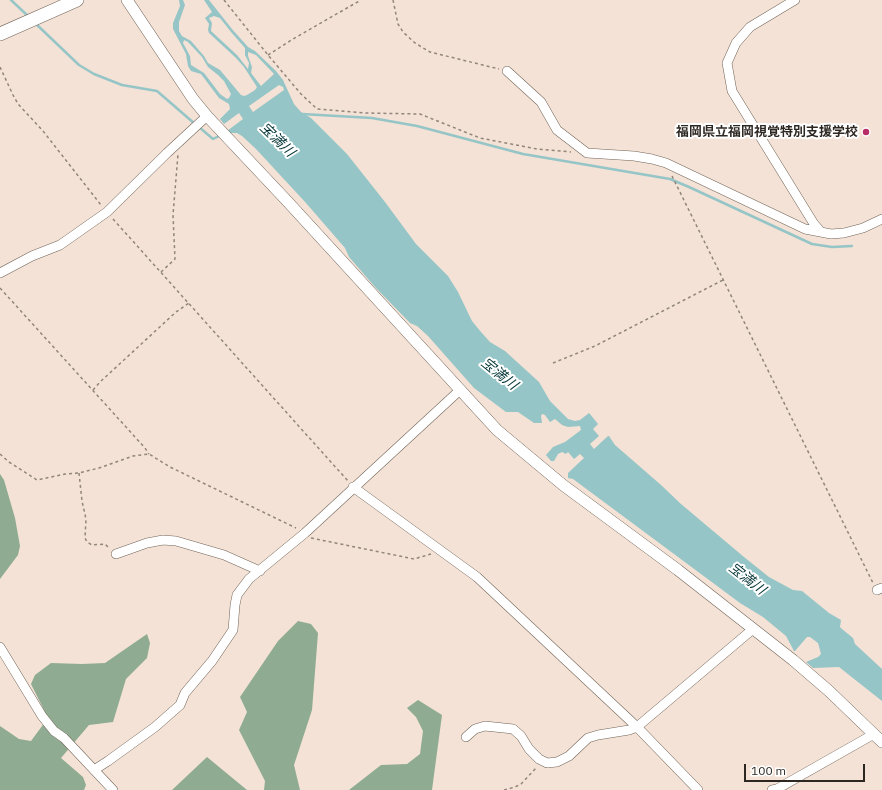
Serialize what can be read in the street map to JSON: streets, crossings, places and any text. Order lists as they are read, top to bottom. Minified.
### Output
{"water":["宝満川"],"places":["福岡県立福岡視覚特別支援学校"],"scale_bar":"100 m"}
